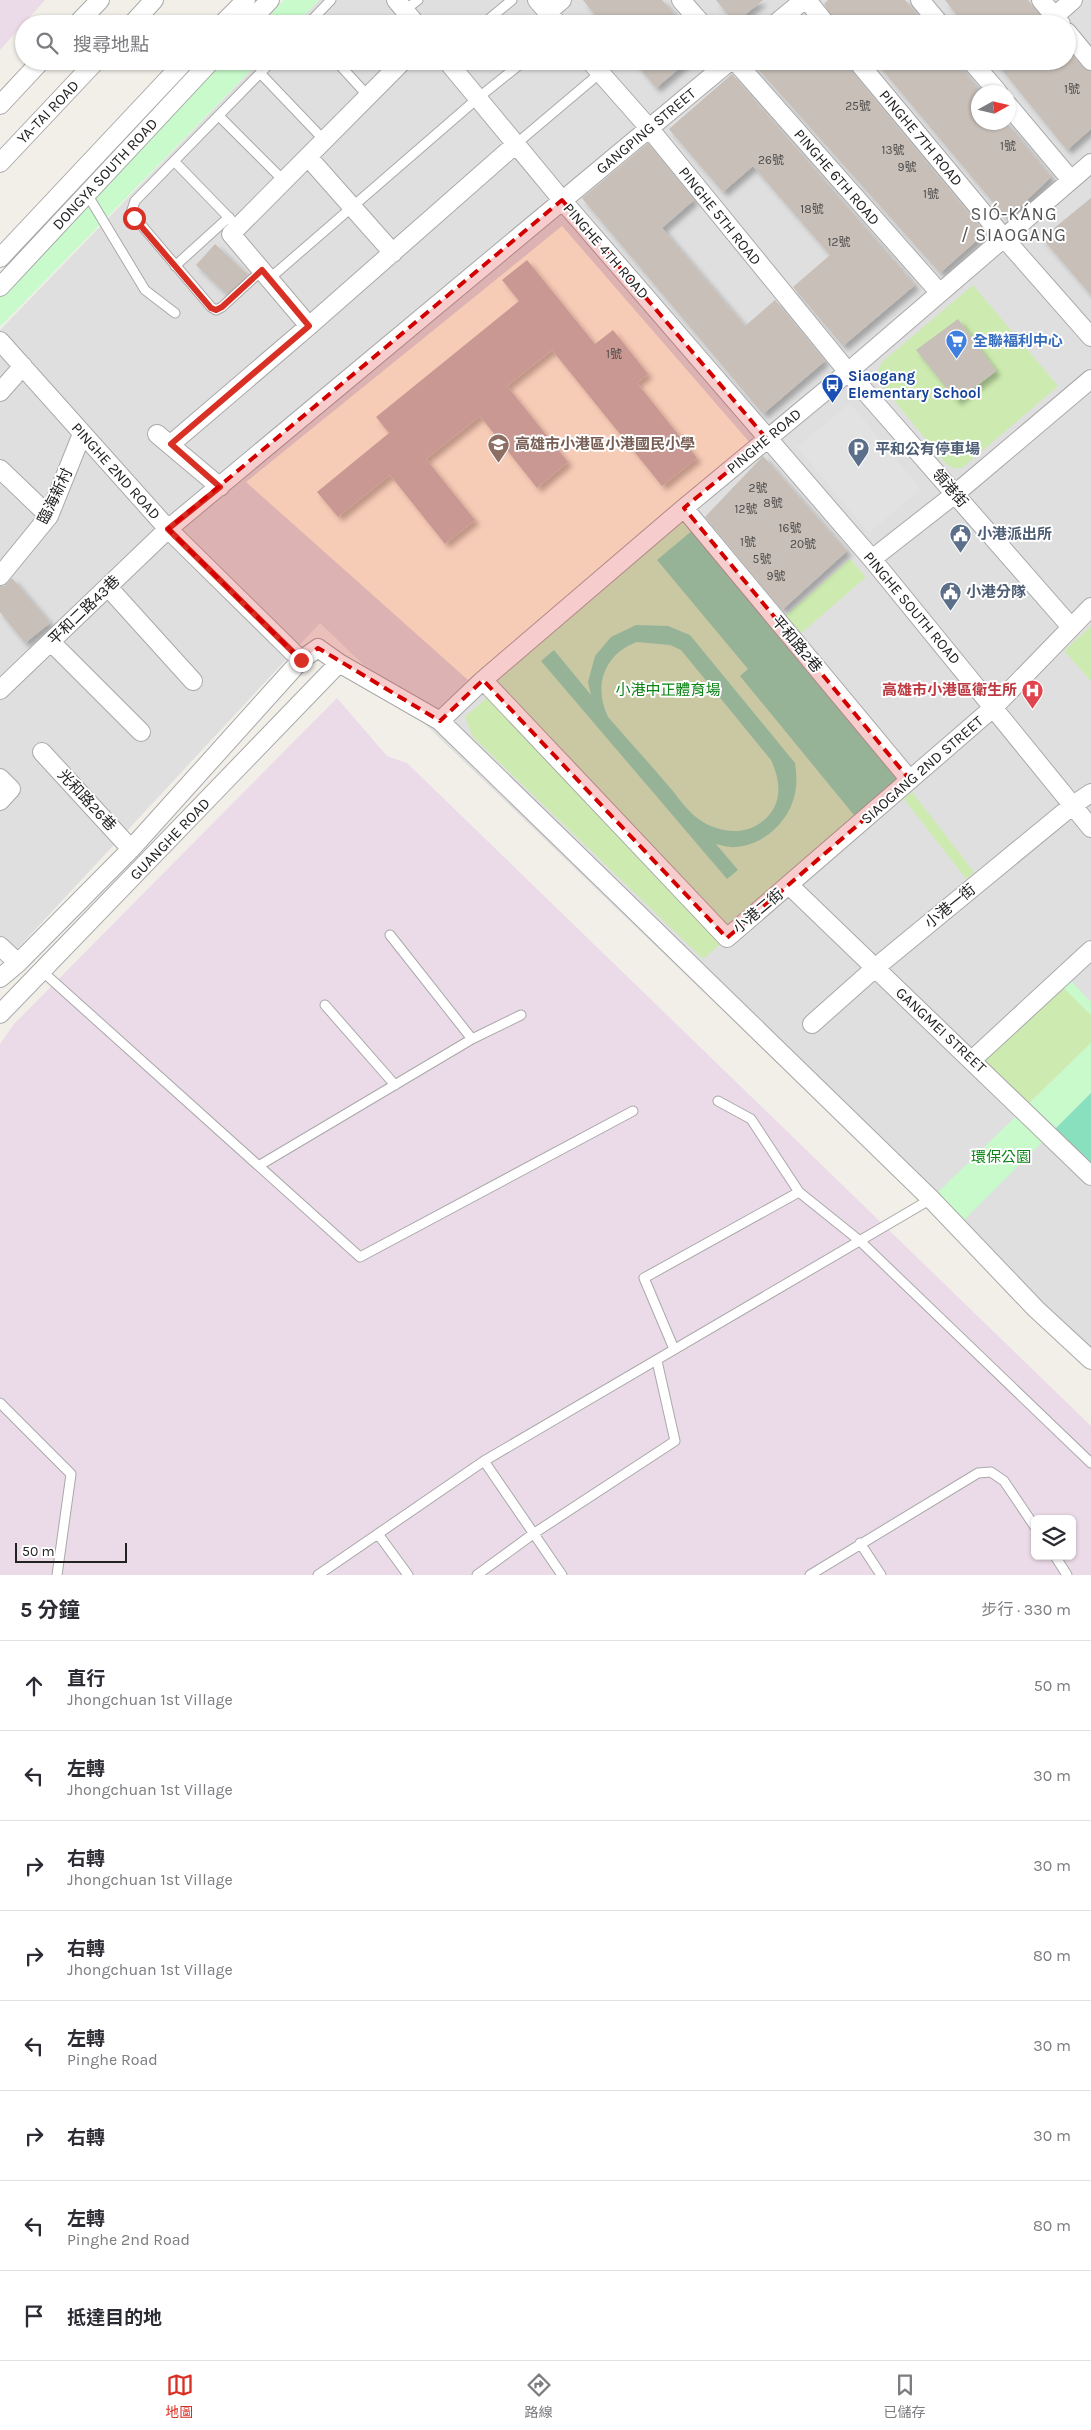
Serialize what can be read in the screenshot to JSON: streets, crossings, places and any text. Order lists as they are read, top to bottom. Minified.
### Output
{"streets":{"street":["YA-TAI ROAD","GANGPING STREET","PINGHE 7TH ROAD","DONGYA SOUTH ROAD","PINGHE 6TH ROAD","PINGHE 5TH ROAD","PINGHE 4TH ROAD","PINGHE ROAD","PINGHE 2ND ROAD","領港街","臨海新村","PINGHE SOUTH ROAD","平和二路43巷","平和路2巷","SIAOGANG 2ND STREET","光和路26巷","GUANGHE ROAD","小港一街","小港二街","GANGMEI STREET"]},"crossings":[["GANGPING STREET","PINGHE 5TH ROAD"],["GANGPING STREET","PINGHE 4TH ROAD"],["GANGPING STREET","平和二路43巷"],["PINGHE 7TH ROAD","PINGHE ROAD"],["PINGHE 6TH ROAD","PINGHE ROAD"],["PINGHE 5TH ROAD","PINGHE ROAD"],["PINGHE 5TH ROAD","領港街"],["PINGHE 4TH ROAD","PINGHE ROAD"],["PINGHE 4TH ROAD","PINGHE SOUTH ROAD"],["PINGHE ROAD","領港街"],["PINGHE ROAD","PINGHE SOUTH ROAD"],["PINGHE ROAD","平和路2巷"],["PINGHE ROAD","小港二街"],["PINGHE 2ND ROAD","臨海新村"],["PINGHE 2ND ROAD","平和二路43巷"],["PINGHE 2ND ROAD","GUANGHE ROAD"],["領港街","SIAOGANG 2ND STREET"],["PINGHE SOUTH ROAD","SIAOGANG 2ND STREET"],["PINGHE SOUTH ROAD","小港一街"],["平和路2巷","SIAOGANG 2ND STREET"],["SIAOGANG 2ND STREET","小港二街"],["SIAOGANG 2ND STREET","GANGMEI STREET"],["光和路26巷","GUANGHE ROAD"],["小港一街","GANGMEI STREET"],["小港二街","GANGMEI STREET"]],"districts":["SIÓ-KÁNG / SIAOGANG"],"parks":["小港中正體育場","環保公園"],"places":{"supermarket":["全聯褔利中心"],"bus stop":["Siaogang Elementary School"],"school or university":["高雄市小港區小港國民小學"],"parking":["平和公有停車場"],"public building":["小港派出所","小港分隊"],"hospital":["高雄市小港區衛生所"]},"house_numbers":["1號","25號","1號","13號","26號","9號","1號","18號","12號","1號","2號","8號","12號","16號","1號","20號","5號","9號"],"scale_bar":"50 m","north":"right","page":{"search":"搜尋地點","scale":"50 m","heading":["5 分鐘","步行 · 330 m"],"list":[["直行","Jhongchuan 1st Village","50 m"],["左轉","Jhongchuan 1st Village","30 m"],["右轉","Jhongchuan 1st Village","30 m"],["右轉","Jhongchuan 1st Village","80 m"],["左轉","Pinghe Road","30 m"],["右轉","30 m"],["左轉","Pinghe 2nd Road","80 m"],"抵達目的地"],"nav":["地圖","路線","已儲存"]}}
